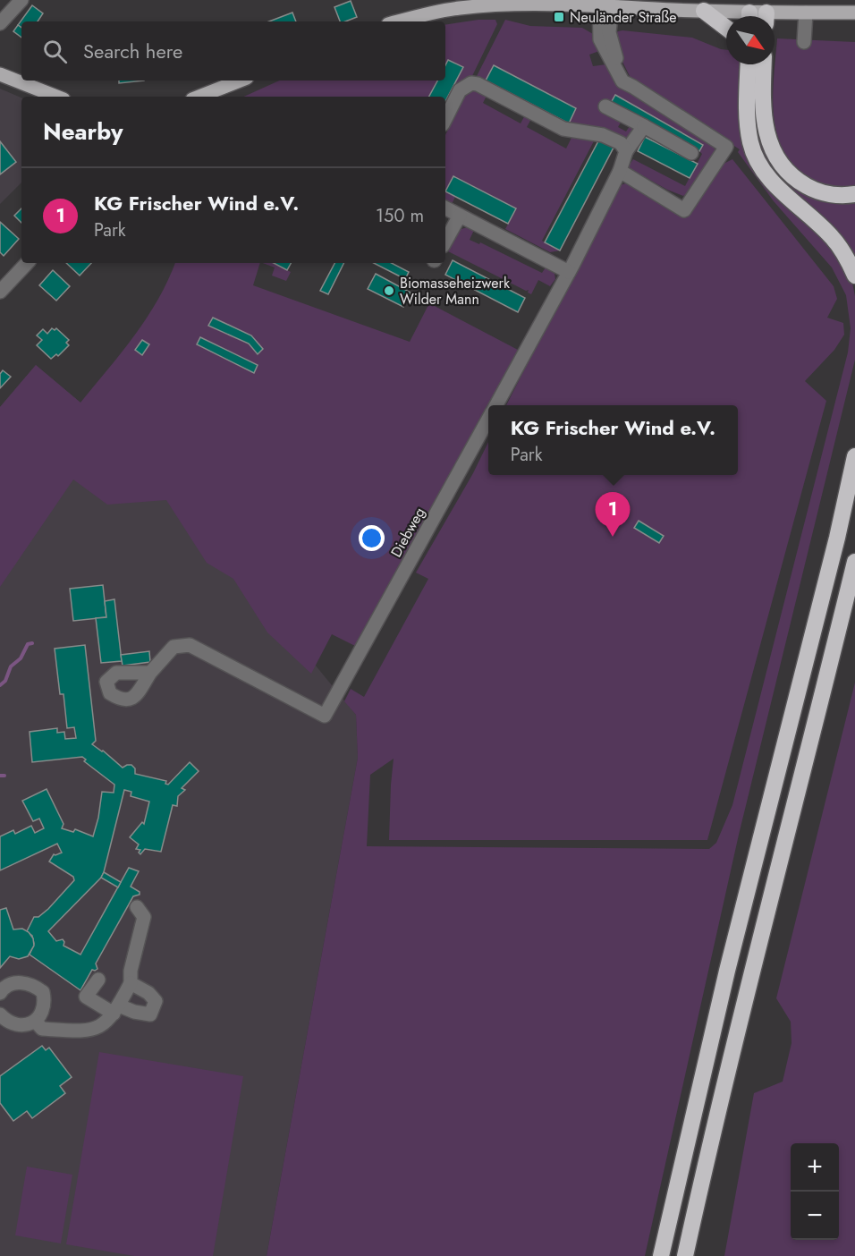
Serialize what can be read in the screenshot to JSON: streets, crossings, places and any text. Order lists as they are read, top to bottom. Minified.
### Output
{"streets":{"street":["Diebweg"]},"places":{"transit":["Neuländer Straße"],"other":["Biomasseheizwerk Wilder Mann"]},"north":"bottom right","page":{"search":"Search here","heading":"Nearby","list":[{"mark":"1","name":"KG Frischer Wind e.V.","note":"Park","value":"150 m"}],"popup":["KG Frischer Wind e.V.","Park"],"pins":"1","map_buttons":["+","−"]}}
